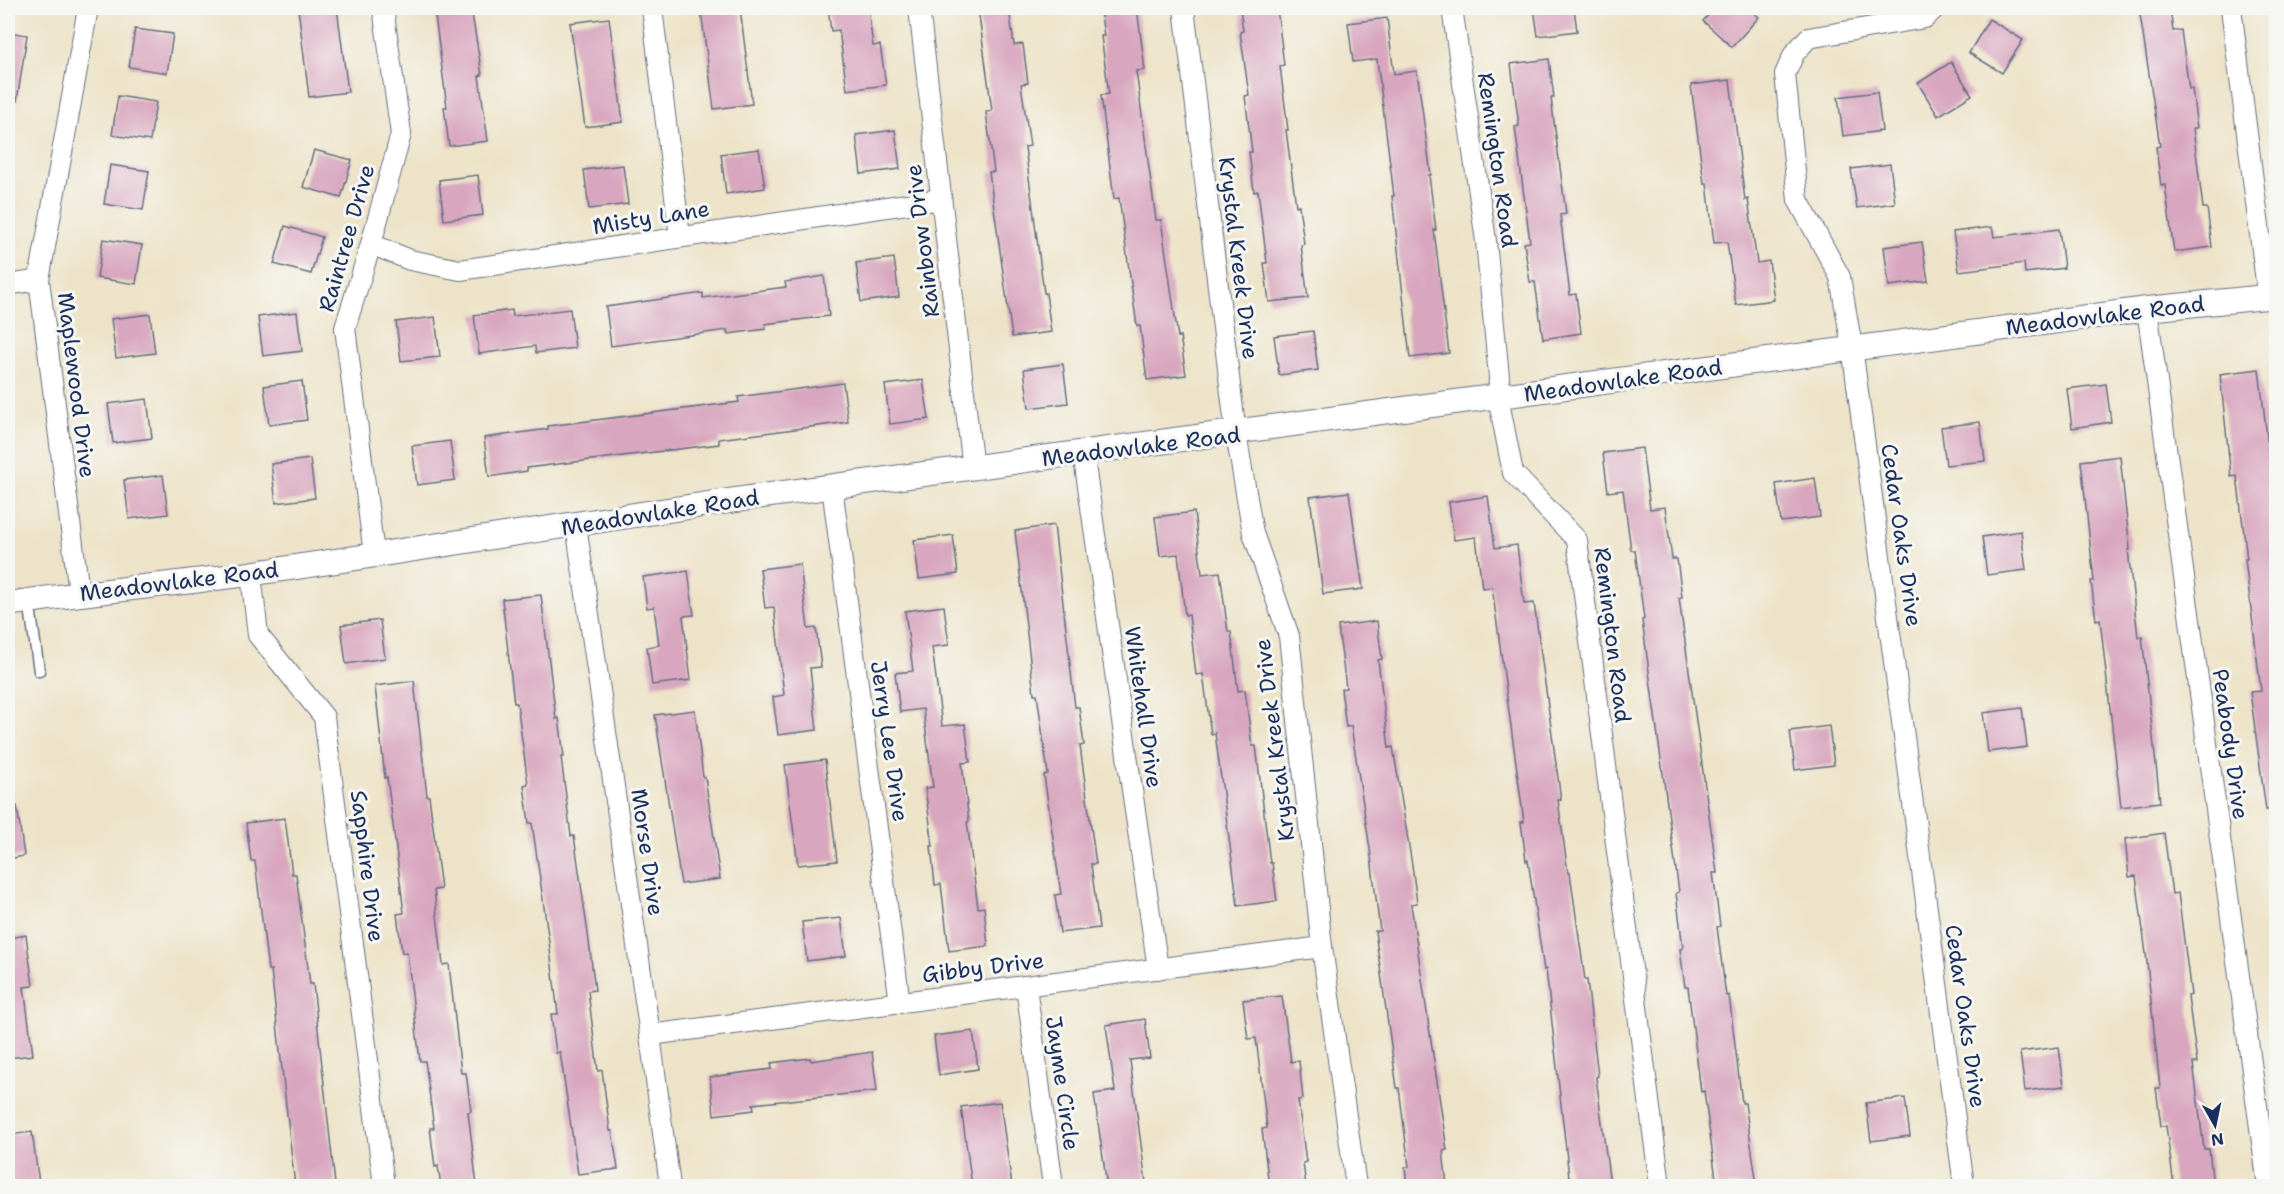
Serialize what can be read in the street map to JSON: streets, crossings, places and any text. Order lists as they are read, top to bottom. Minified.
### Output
{"streets":{"street":["Remington Road","Misty Lane","Raintree Drive","Rainbow Drive","Krystal Kreek Drive","Meadowlake Road","Maplewood Drive","Cedar Oaks Drive","Whitehall Drive","Jerry Lee Drive","Peabody Drive","Morse Drive","Sapphire Drive","Gibby Drive","Jayme Circle"]},"crossings":[["Remington Road","Meadowlake Road"],["Misty Lane","Raintree Drive"],["Misty Lane","Rainbow Drive"],["Raintree Drive","Meadowlake Road"],["Rainbow Drive","Meadowlake Road"],["Krystal Kreek Drive","Meadowlake Road"],["Krystal Kreek Drive","Gibby Drive"],["Meadowlake Road","Maplewood Drive"],["Meadowlake Road","Cedar Oaks Drive"],["Meadowlake Road","Whitehall Drive"],["Meadowlake Road","Jerry Lee Drive"],["Meadowlake Road","Peabody Drive"],["Meadowlake Road","Morse Drive"],["Meadowlake Road","Sapphire Drive"],["Whitehall Drive","Gibby Drive"],["Jerry Lee Drive","Gibby Drive"],["Morse Drive","Gibby Drive"],["Gibby Drive","Jayme Circle"]],"north":"bottom"}
